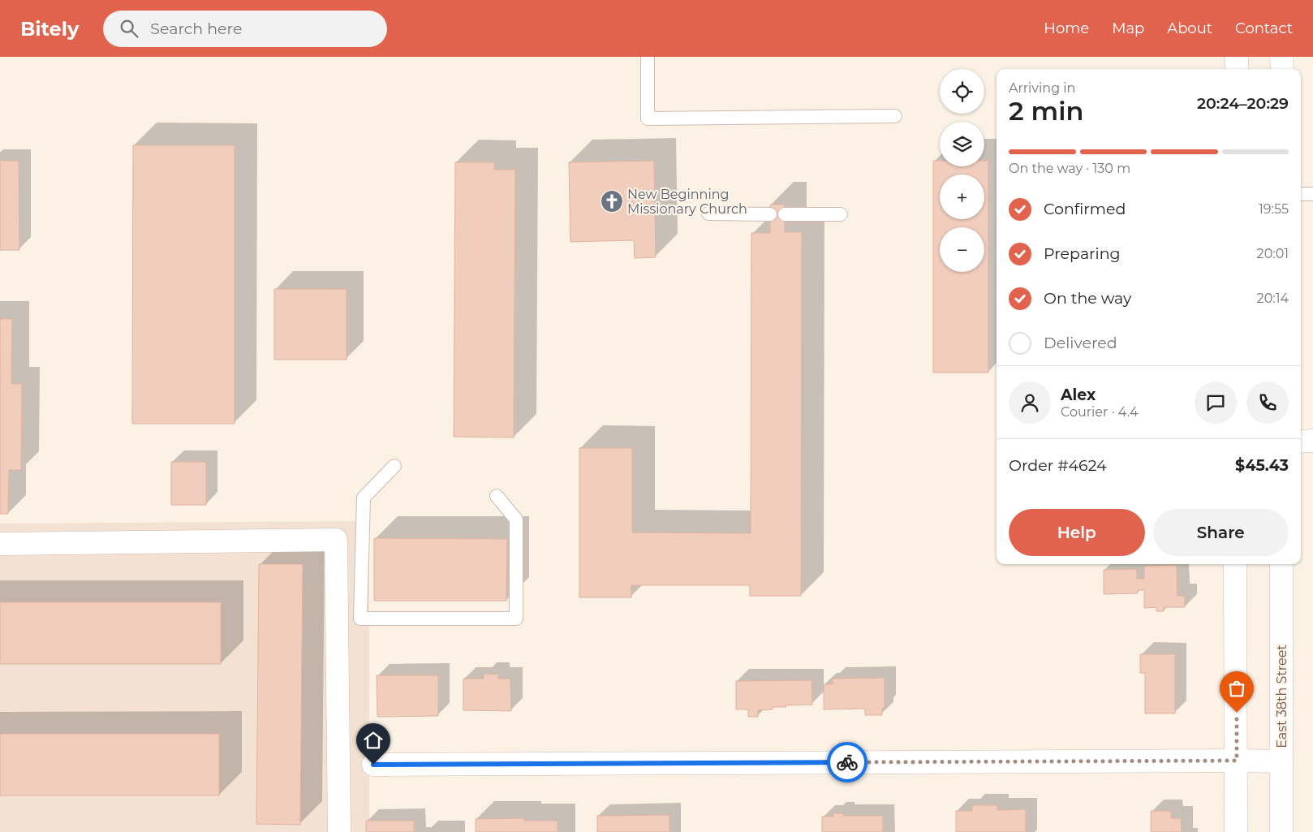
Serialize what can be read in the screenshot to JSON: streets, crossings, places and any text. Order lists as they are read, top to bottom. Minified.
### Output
{"streets":{"street":["East 38th Street"]},"places":{"church":["New Beginning Missionary Church"]},"page":{"header":"Bitely","search":"Search here","nav":["Home","Map","About","Contact"],"map_buttons":["+","−"],"heading":["2 min","Arriving in","20:24–20:29"],"panel":["Alex","Courier · 4.4","Order #4624","$45.43"],"bar":"On the way · 130 m","list":[["Confirmed","19:55"],["Preparing","20:01"],["On the way","20:14"],"Delivered"],"buttons":["Help","Share"]}}
